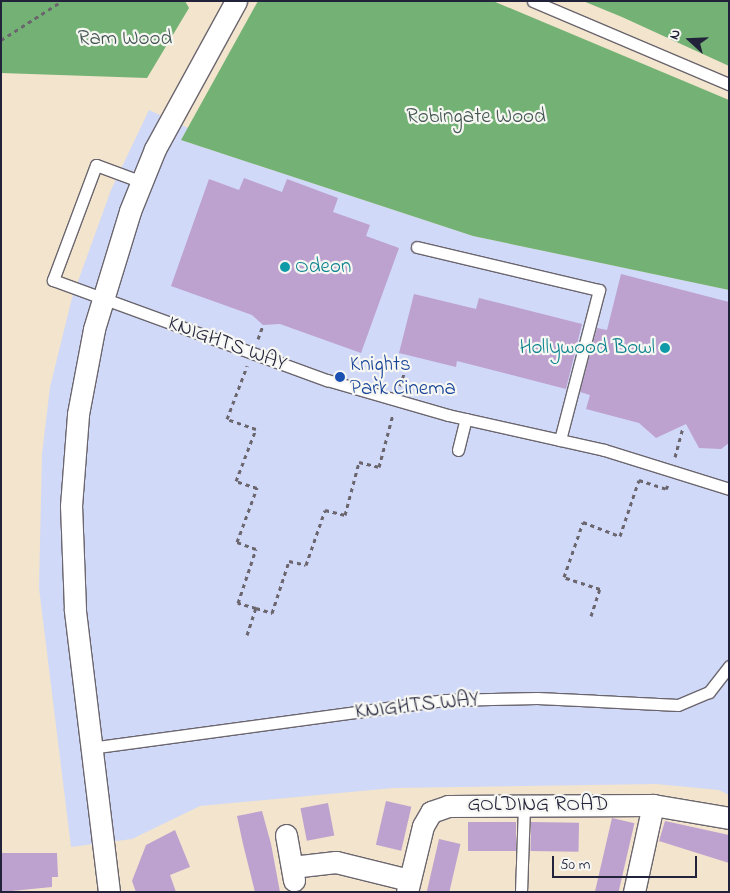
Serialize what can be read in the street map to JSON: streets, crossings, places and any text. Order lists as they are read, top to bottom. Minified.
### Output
{"streets":{"street":["GOLDING ROAD"],"lane":["KNIGHTS WAY"]},"parks":["Ram Wood","Robingate Wood"],"places":["Odeon","Hollywood Bowl","Knights Park Cinema"],"scale_bar":"50 m","north":"left"}
